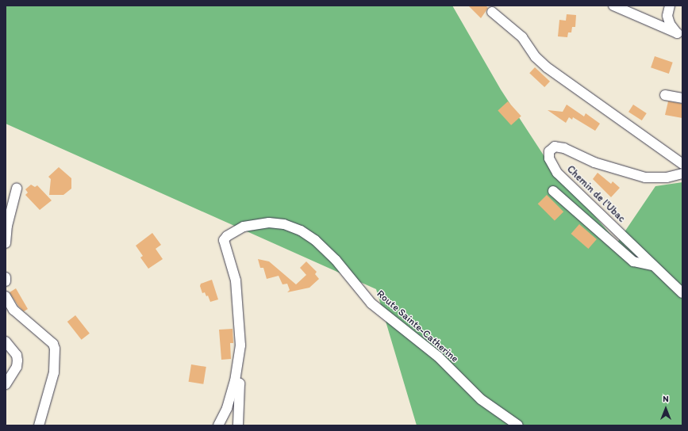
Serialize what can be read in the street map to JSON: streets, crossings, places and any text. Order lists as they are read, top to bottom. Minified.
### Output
{"streets":{"street":["Chemin de l'Ubac","Route Sainte-Catherine"]},"north":"top"}
